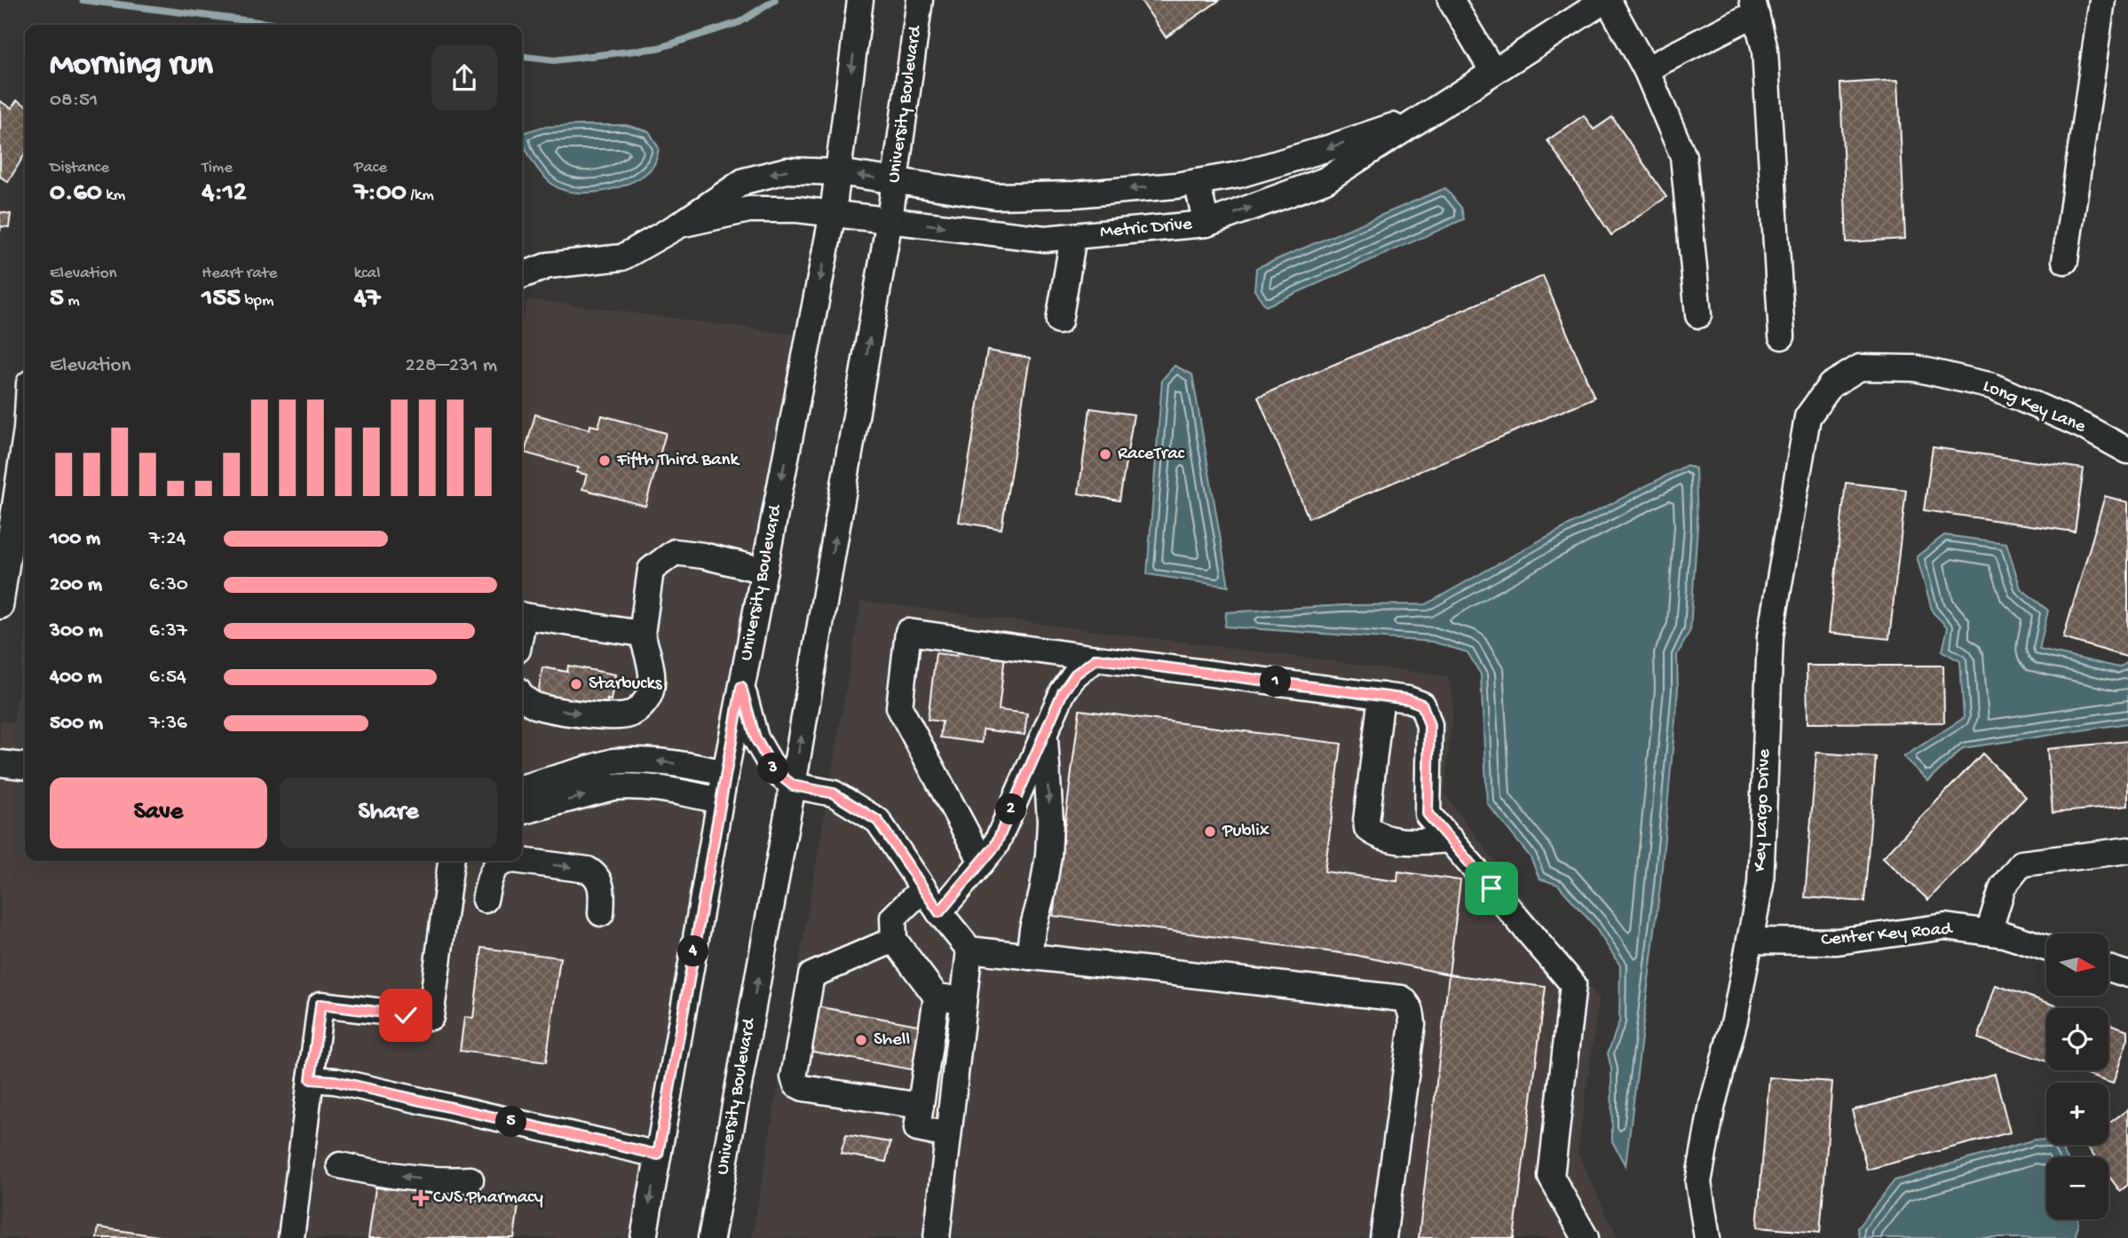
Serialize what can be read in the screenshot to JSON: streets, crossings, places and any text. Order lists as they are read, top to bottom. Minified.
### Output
{"streets":{"street":["University Boulevard","Metric Drive","Long Key Lane","Key Largo Drive","Center Key Road"]},"crossings":[["University Boulevard","Metric Drive"],["Long Key Lane","Key Largo Drive"],["Key Largo Drive","Center Key Road"]],"places":{"other":["RaceTrac","Fifth Third Bank","Starbucks","Publix","Shell"],"health":["CVS Pharmacy"]},"north":"right","page":{"heading":["Morning run","08:51"],"stats":[["Distance","0.60 km"],["Time","4:12"],["Pace","7:00 /km"],["Elevation","5 m"],["Heart rate","155 bpm"],["kcal","47"]],"chart":["Elevation","228–231 m"],"list":[{"name":"100 m","note":"7:24"},{"name":"200 m","note":"6:30"},{"name":"300 m","note":"6:37"},{"name":"400 m","note":"6:54"},{"name":"500 m","note":"7:36"}],"pins":["1","3","2","4","5"],"buttons":["Save","Share"],"map_buttons":["+","−"]}}
